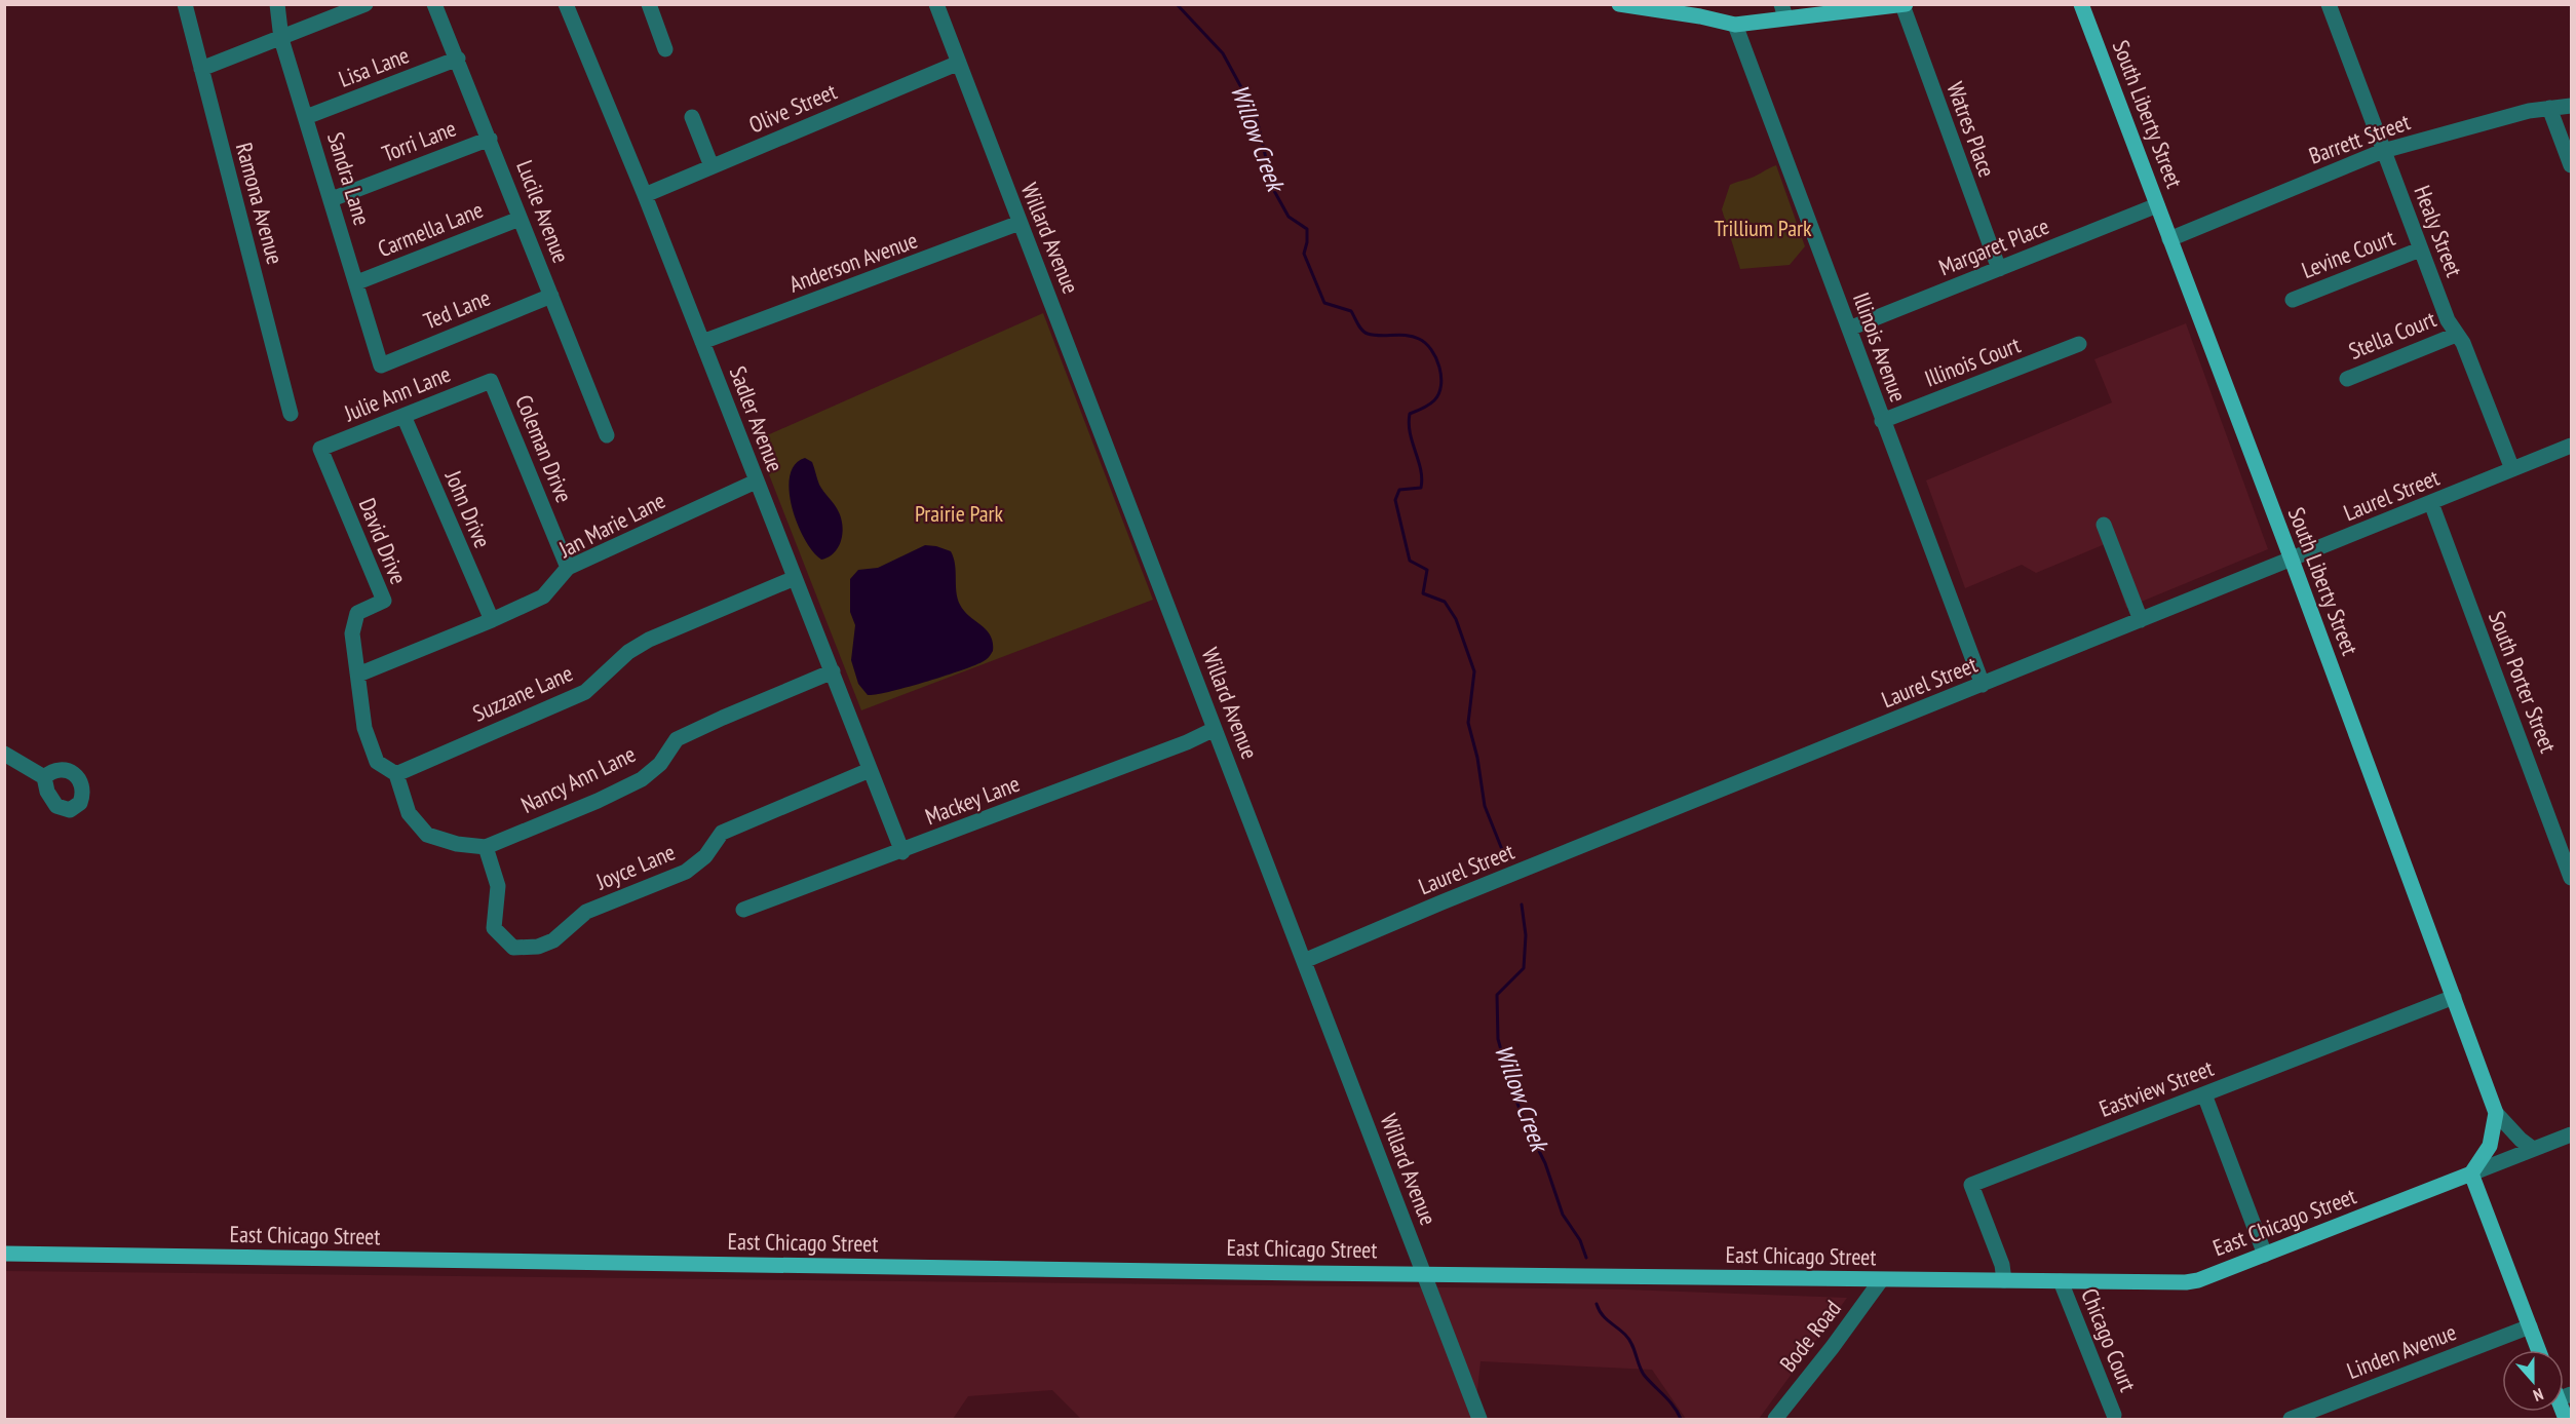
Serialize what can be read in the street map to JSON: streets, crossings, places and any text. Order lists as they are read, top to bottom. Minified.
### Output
{"streets":{"main road":["South Liberty Street","East Chicago Street"],"street":["Lisa Lane","Olive Street","Watres Place","Barrett Street","Torri Lane","Sandra Lane","Ramona Avenue","Lucile Avenue","Carmella Lane","Healy Street","Willard Avenue","Margaret Place","Levine Court","Anderson Avenue","Ted Lane","Stella Court","Illinois Avenue","Illinois Court","Julie Ann Lane","Sadler Avenue","Coleman Drive","Laurel Street","John Drive","Jan Marie Lane","David Drive","South Porter Street","Suzzane Lane","Nancy Ann Lane","Mackey Lane","Joyce Lane","Eastview Street","Bode Road","Chicago Court","Linden Avenue"]},"crossings":[["Lisa Lane","Sandra Lane"],["Lisa Lane","Lucile Avenue"],["Olive Street","Willard Avenue"],["Olive Street","Sadler Avenue"],["South Liberty Street","Barrett Street"],["South Liberty Street","Margaret Place"],["South Liberty Street","Laurel Street"],["South Liberty Street","Eastview Street"],["Watres Place","Margaret Place"],["Barrett Street","Healy Street"],["Torri Lane","Sandra Lane"],["Torri Lane","Lucile Avenue"],["Sandra Lane","Carmella Lane"],["Sandra Lane","Ted Lane"],["Lucile Avenue","Carmella Lane"],["Lucile Avenue","Ted Lane"],["Healy Street","Levine Court"],["Healy Street","Stella Court"],["Healy Street","Laurel Street"],["Willard Avenue","Anderson Avenue"],["Willard Avenue","Laurel Street"],["Willard Avenue","Mackey Lane"],["Willard Avenue","East Chicago Street"],["Margaret Place","Illinois Avenue"],["Anderson Avenue","Sadler Avenue"],["Illinois Avenue","Illinois Court"],["Illinois Avenue","Laurel Street"],["Julie Ann Lane","Coleman Drive"],["Julie Ann Lane","John Drive"],["Julie Ann Lane","David Drive"],["Sadler Avenue","Jan Marie Lane"],["Sadler Avenue","Suzzane Lane"],["Sadler Avenue","Nancy Ann Lane"],["Sadler Avenue","Mackey Lane"],["Sadler Avenue","Joyce Lane"],["Coleman Drive","Jan Marie Lane"],["Laurel Street","South Porter Street"],["John Drive","Jan Marie Lane"],["Jan Marie Lane","David Drive"],["Suzzane Lane","Nancy Ann Lane"],["Nancy Ann Lane","Joyce Lane"],["Eastview Street","East Chicago Street"],["East Chicago Street","Bode Road"],["East Chicago Street","Chicago Court"]],"water":["Willow Creek"],"parks":["Trillium Park","Prairie Park"],"north":"bottom"}
